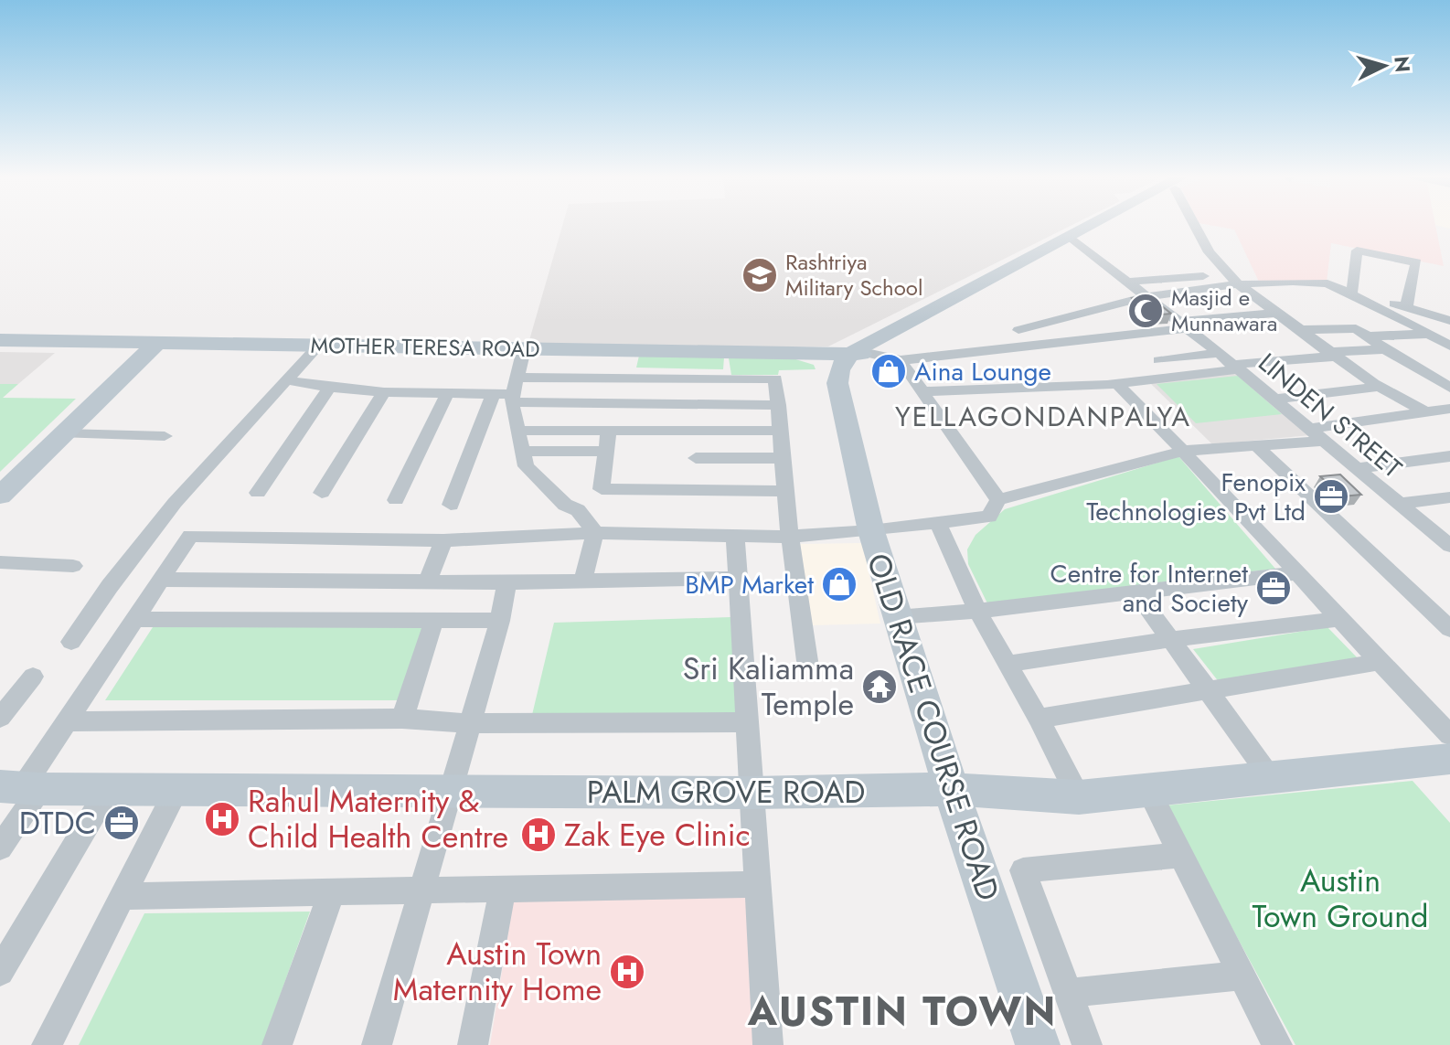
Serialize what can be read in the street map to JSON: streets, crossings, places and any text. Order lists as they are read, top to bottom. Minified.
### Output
{"streets":{"street":["MOTHER TERESA ROAD","LINDEN STREET","OLD RACE COURSE ROAD","PALM GROVE ROAD"]},"crossings":[["MOTHER TERESA ROAD","LINDEN STREET"],["MOTHER TERESA ROAD","OLD RACE COURSE ROAD"],["OLD RACE COURSE ROAD","PALM GROVE ROAD"]],"districts":["YELLAGONDANPALYA","AUSTIN TOWN"],"parks":["Austin Town Ground"],"places":{"school or university":["Rashtriya Military School"],"mosque":["Masjid e Munnawara"],"shop":["Aina Lounge","BMP Market"],"office":["Fenopix Technologies Pvt Ltd","Centre for Internet and Society","DTDC"],"temple":["Sri Kaliamma Temple"],"hospital":["Rahul Maternity & Child Health Centre","Zak Eye Clinic","Austin Town Maternity Home"]},"north":"right"}
